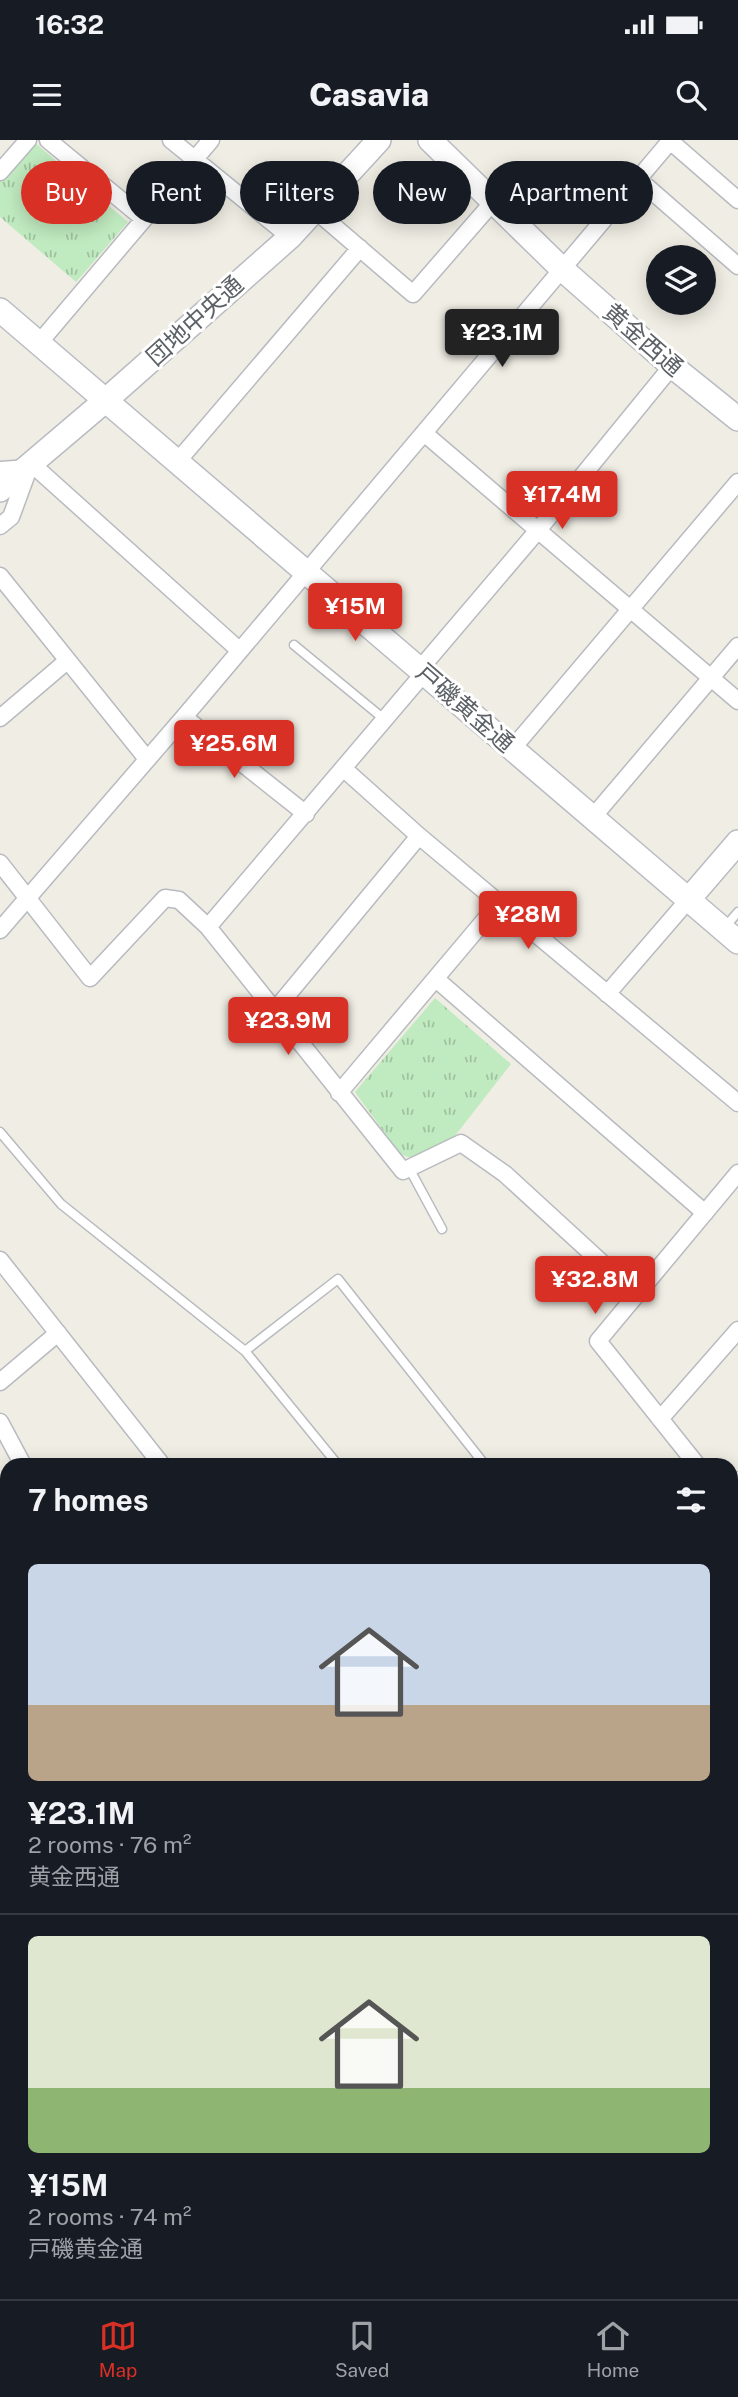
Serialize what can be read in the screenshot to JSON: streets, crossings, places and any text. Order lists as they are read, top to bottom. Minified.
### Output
{"streets":{"street":["団地中央通","黄金西通","戸磯黄金通"]},"crossings":[["団地中央通","戸磯黄金通"]],"page":{"status":"16:32","header":"Casavia","chip":["Buy","Rent","Filters","New","Apartment"],"price":["¥23.1M","¥17.4M","¥15M","¥25.6M","¥28M","¥23.9M","¥32.8M"],"heading":"7 homes","list":[{"name":"¥23.1M","note":"2 rooms · 76 m² · 黄金西通"},{"name":"¥15M","note":"2 rooms · 74 m² · 戸磯黄金通"}],"tabs":["Map","Saved","Home"]}}
